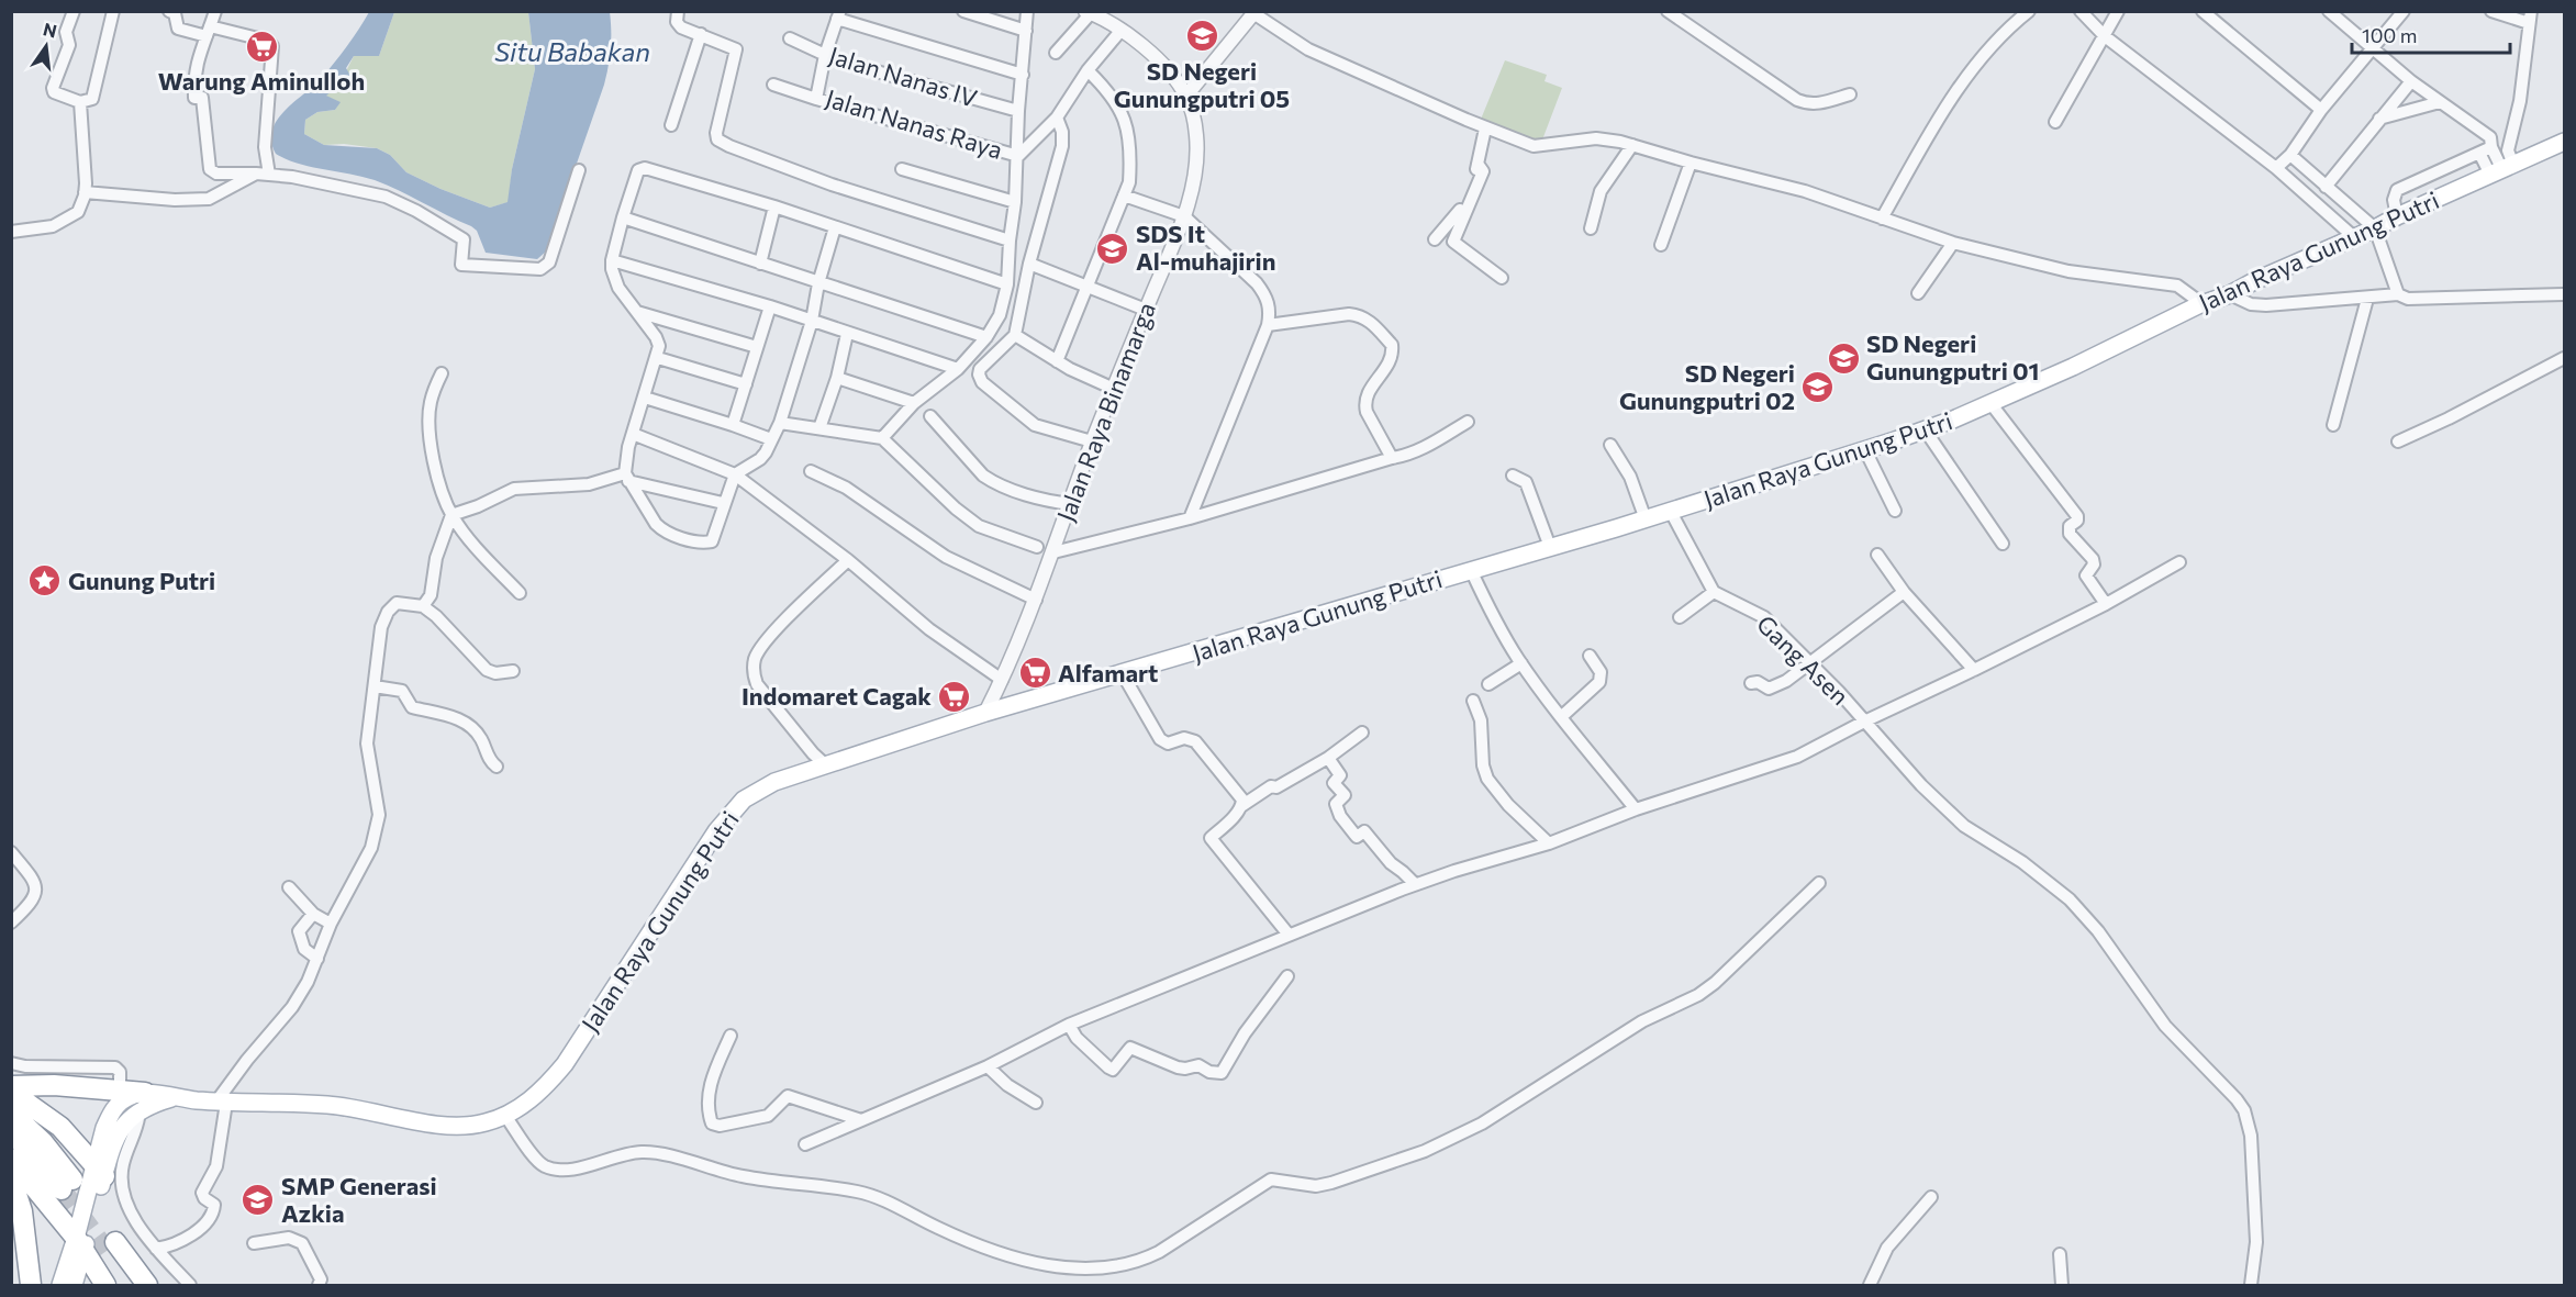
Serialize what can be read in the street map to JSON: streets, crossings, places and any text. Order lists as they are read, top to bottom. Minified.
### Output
{"streets":{"main road":["Jalan Raya Gunung Putri"],"street":["Jalan Nanas IV","Jalan Nanas Raya","Jalan Raya Binamarga","Gang Asen"]},"crossings":[["Jalan Nanas IV","Jalan Nanas Raya"],["Jalan Raya Gunung Putri","Jalan Raya Binamarga"]],"water":["Situ Babakan"],"places":{"school or university":["SD Negeri Gunungputri 05","SDS It Al-muhajirin","SD Negeri Gunungputri 01","SD Negeri Gunungputri 02","SMP Generasi Azkia"],"supermarket":["Warung Aminulloh","Alfamart","Indomaret Cagak"],"place":["Gunung Putri"]},"scale_bar":"100 m","north":"top"}
